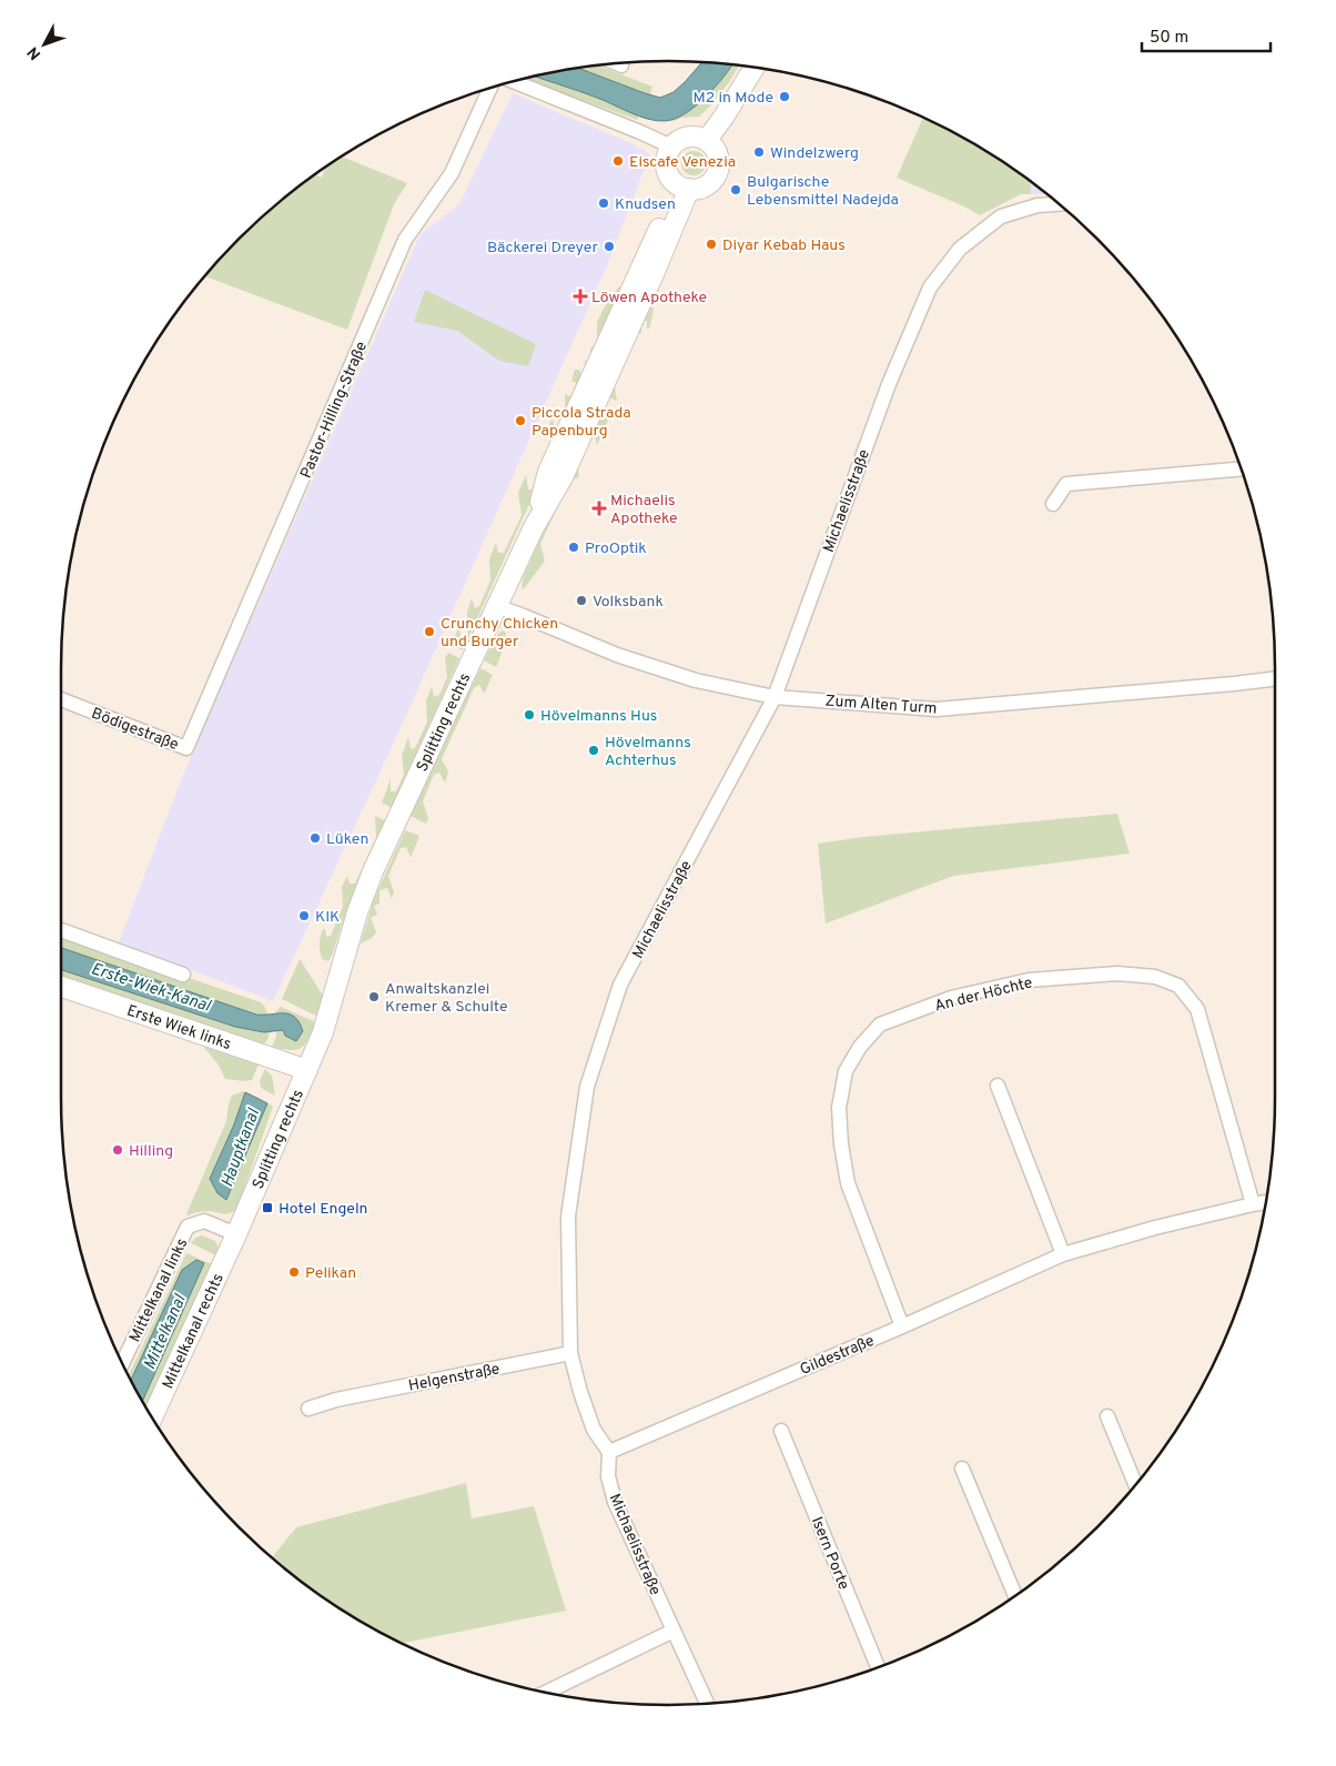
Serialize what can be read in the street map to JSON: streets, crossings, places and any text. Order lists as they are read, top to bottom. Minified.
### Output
{"streets":{"main road":["Splitting rechts","Erste Wiek links","Mittelkanal rechts"],"street":["Pastor-Hilling-Straße","Michaelisstraße","Zum Alten Turm","Bödigestraße","An der Höchte","Mittelkanal links","Gildestraße","Helgenstraße","Isern Porte"]},"crossings":[["Pastor-Hilling-Straße","Bödigestraße"],["Michaelisstraße","Zum Alten Turm"],["Michaelisstraße","Gildestraße"],["Michaelisstraße","Helgenstraße"],["Zum Alten Turm","Splitting rechts"],["Splitting rechts","Erste Wiek links"],["Splitting rechts","Mittelkanal links"],["Splitting rechts","Mittelkanal rechts"],["An der Höchte","Gildestraße"],["Mittelkanal links","Mittelkanal rechts"]],"water":["Erste-Wiek-Kanal","Hauptkanal","Mittelkanal"],"places":{"other":["M2 in Mode","Windelzwerg","Eiscafe Venezia","Bulgarische Lebensmittel Nadejda","Knudsen","Diyar Kebab Haus","Bäckerei Dreyer","Piccola Strada Papenburg","ProOptik","Volksbank","Crunchy Chicken und Burger","Hövelmanns Hus","Hövelmanns Achterhus","Lüken","KIK","Anwaltskanzlei Kremer & Schulte","Hilling","Pelikan"],"health":["Löwen Apotheke","Michaelis Apotheke"],"transit":["Hotel Engeln"]},"scale_bar":"50 m","north":"bottom left"}
